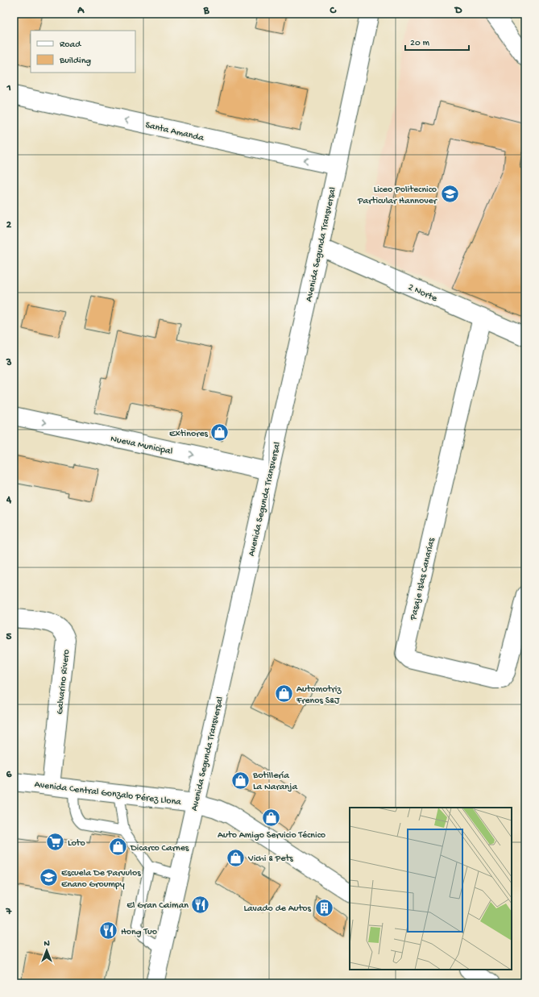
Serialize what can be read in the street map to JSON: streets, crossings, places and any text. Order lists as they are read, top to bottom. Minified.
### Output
{"streets":{"street":["Santa Amanda","Avenida Segunda Transversal","2 Norte","Nueva Municipal","Pasaje Islas Canarias","Galvarino Rivero","Avenida Central Gonzalo Pérez Llona"]},"crossings":[["Santa Amanda","Avenida Segunda Transversal"],["Avenida Segunda Transversal","2 Norte"],["Avenida Segunda Transversal","Nueva Municipal"],["Avenida Segunda Transversal","Avenida Central Gonzalo Pérez Llona"],["2 Norte","Pasaje Islas Canarias"],["Galvarino Rivero","Avenida Central Gonzalo Pérez Llona"]],"one_way":["Santa Amanda","Nueva Municipal"],"places":{"school or university":["Liceo Politecnico Particular Hannover","Escuela De Parvulos Enano Groumpy"],"shop":["Extinores","Automotriz Frenos S&J","Botillería La Naranja","Auto Amigo Servicio Técnico","Dicarco Carnes","Vichi & Pets"],"supermarket":["Loto"],"restaurant":["El Gran Caiman","Hong Tuo"],"building":["Lavado de Autos"]},"legend":["Road","Building"],"scale_bar":"20 m","north":"top","grid":{"columns":["A","B","C","D"],"rows":["1","2","3","4","5","6","7"]}}
